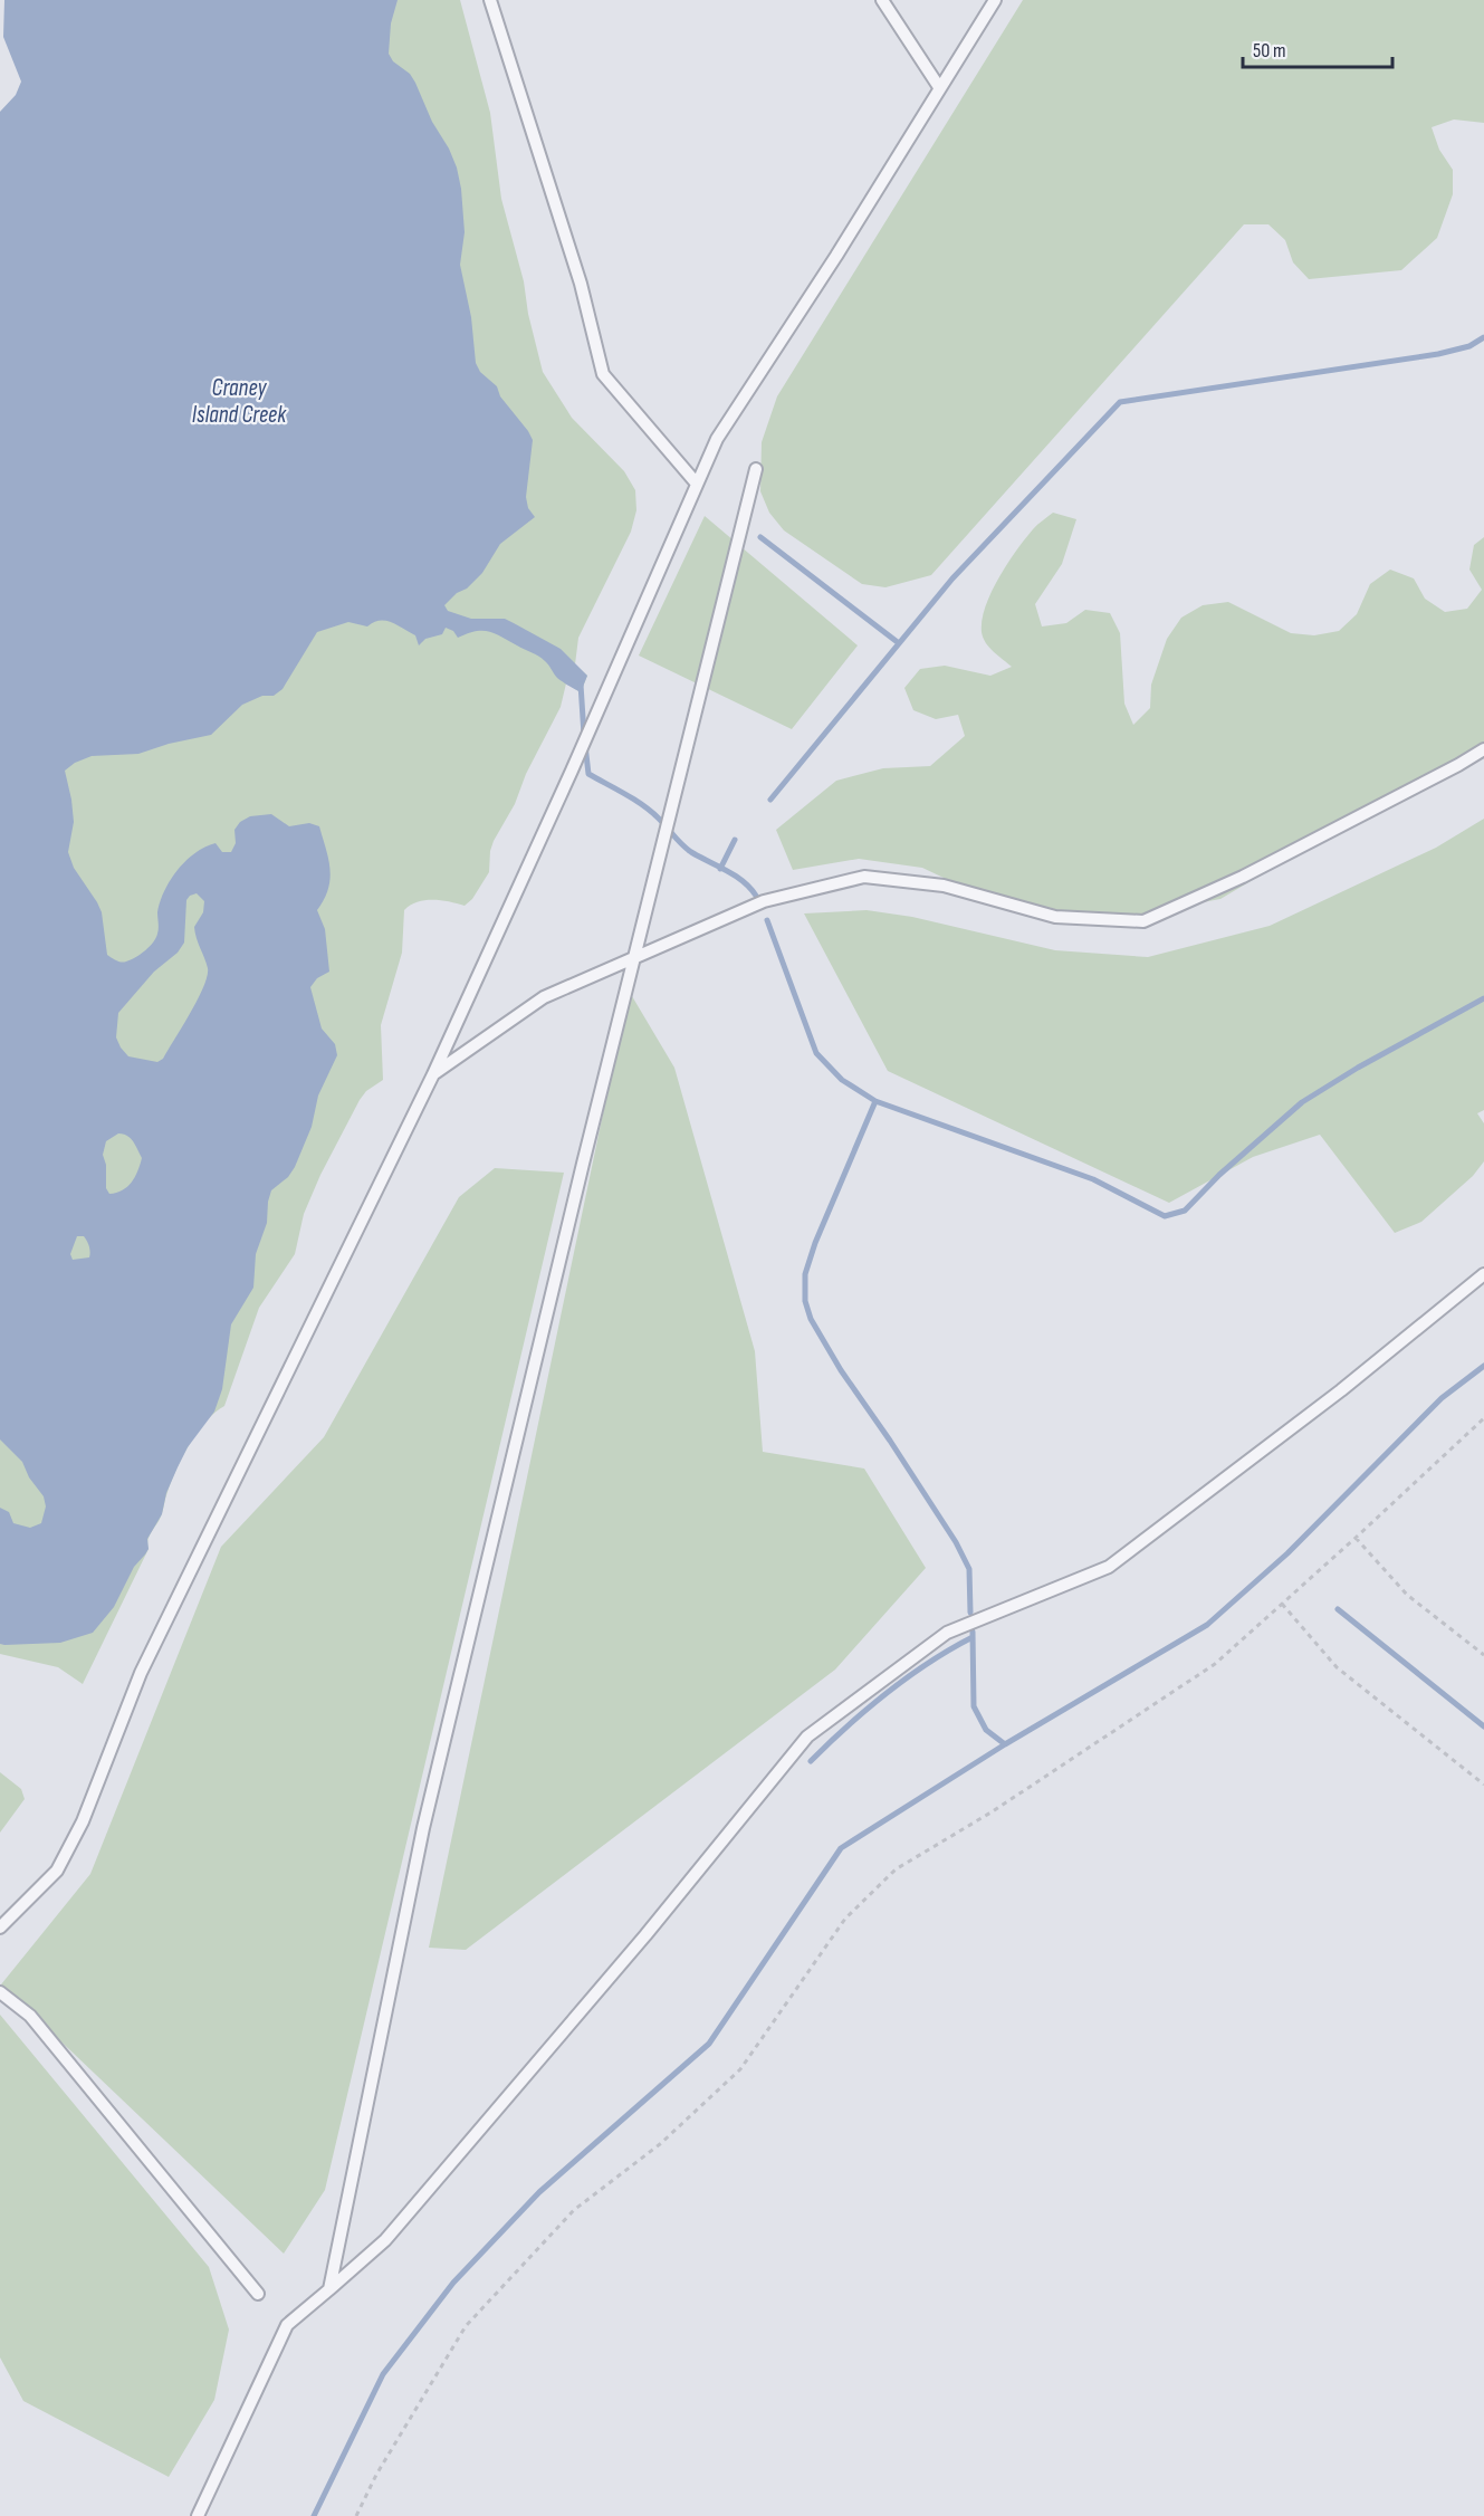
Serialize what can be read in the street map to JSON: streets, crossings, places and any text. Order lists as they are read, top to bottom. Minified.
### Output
{"water":["Craney Island Creek"],"scale_bar":"50 m"}
